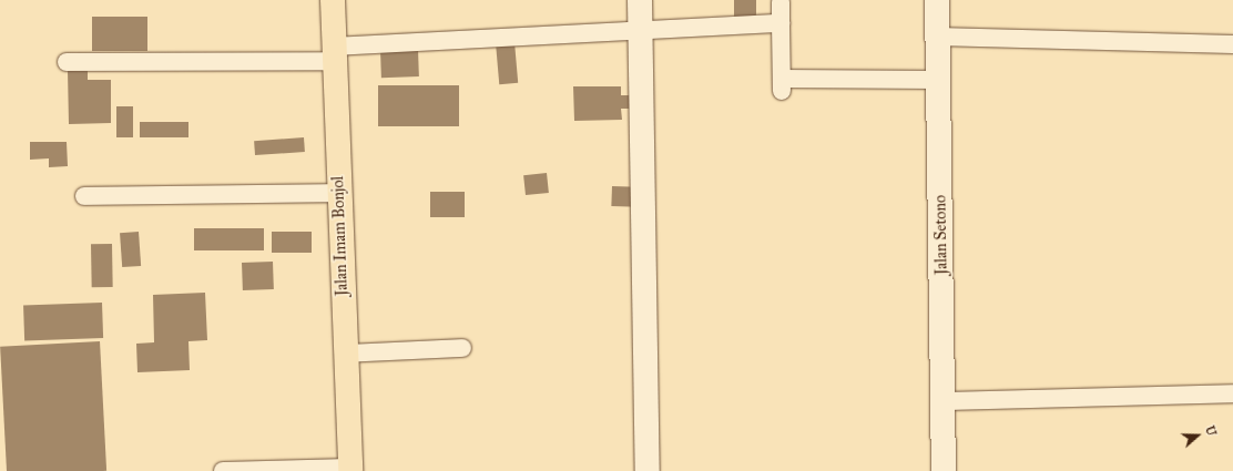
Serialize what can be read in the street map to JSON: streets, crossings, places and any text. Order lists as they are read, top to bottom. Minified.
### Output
{"streets":{"main road":["Jalan Imam Bonjol"],"street":["Jalan Setono"]},"north":"right"}
